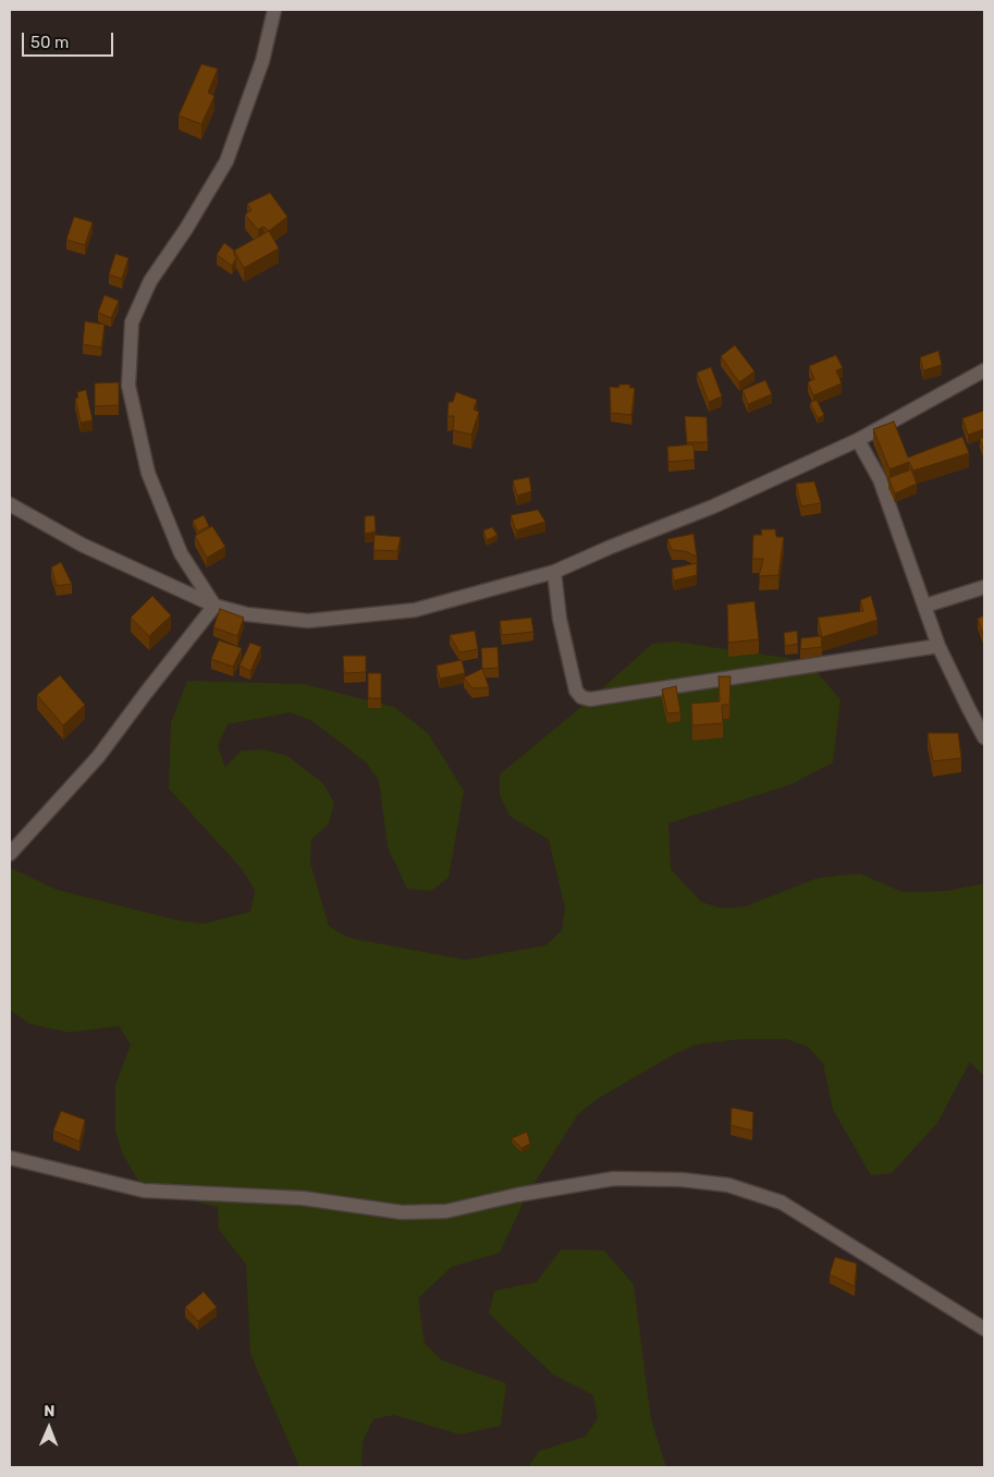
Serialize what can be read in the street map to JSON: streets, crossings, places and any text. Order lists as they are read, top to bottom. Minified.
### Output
{"scale_bar":"50 m","north":"top"}
